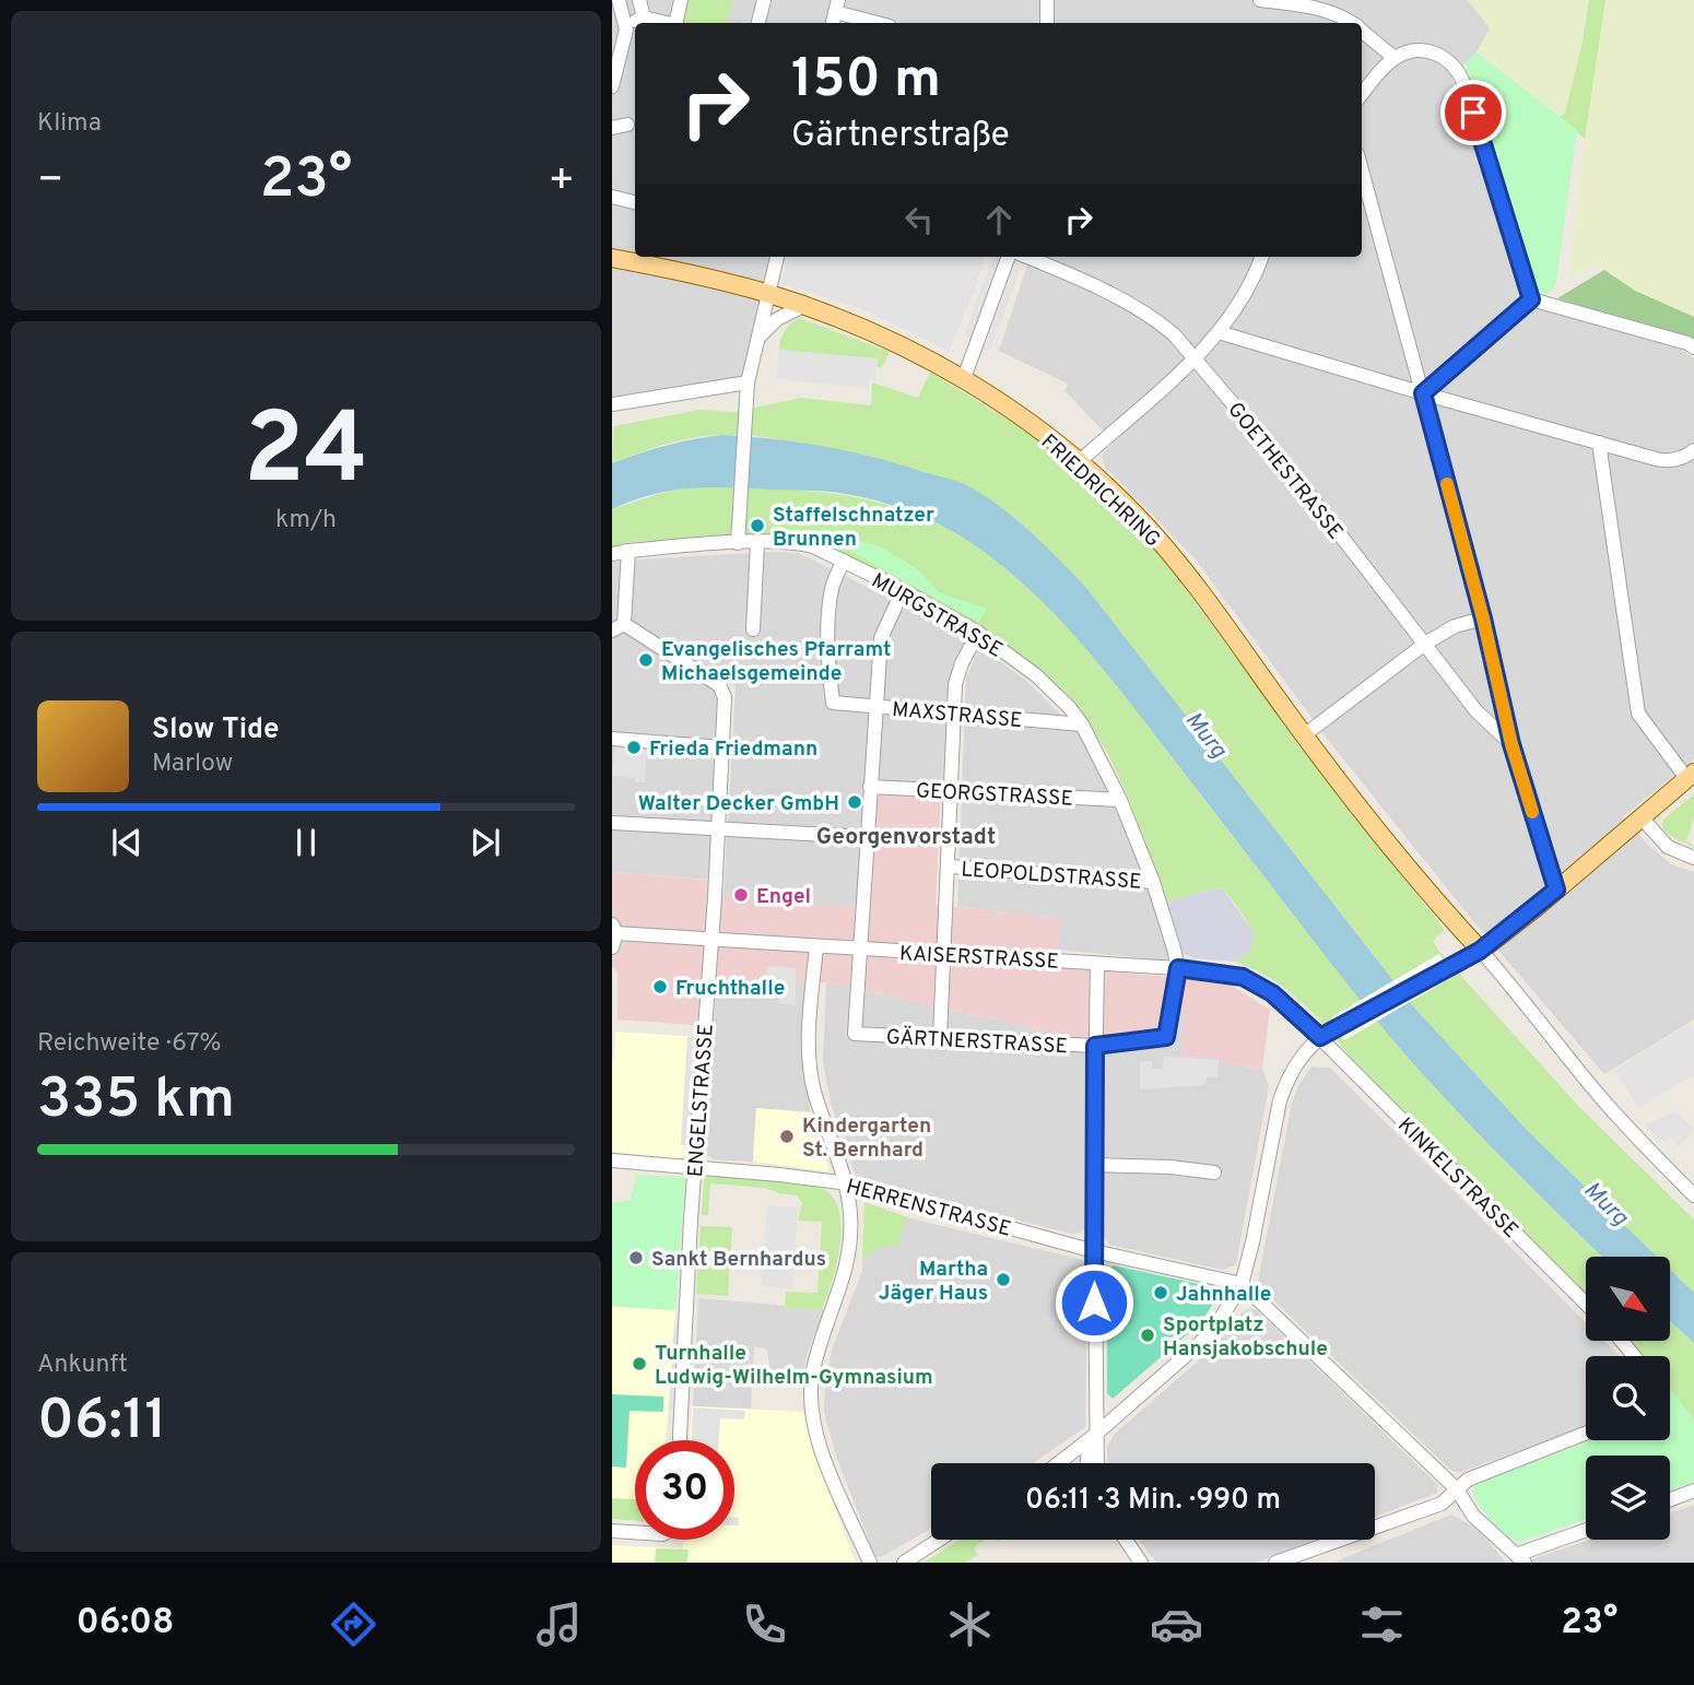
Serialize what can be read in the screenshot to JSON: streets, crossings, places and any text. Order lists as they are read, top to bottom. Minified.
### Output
{"streets":{"main road":["FRIEDRICHRING"],"street":["GOETHESTRASSE","MURGSTRASSE","MAXSTRASSE","GEORGSTRASSE","LEOPOLDSTRASSE","KAISERSTRASSE","GÄRTNERSTRASSE","ENGELSTRASSE","KINKELSTRASSE","HERRENSTRASSE"]},"crossings":[["MURGSTRASSE","MAXSTRASSE"],["MURGSTRASSE","GEORGSTRASSE"],["MURGSTRASSE","LEOPOLDSTRASSE"],["MURGSTRASSE","KAISERSTRASSE"],["MURGSTRASSE","GÄRTNERSTRASSE"],["KAISERSTRASSE","GÄRTNERSTRASSE"],["KAISERSTRASSE","ENGELSTRASSE"],["KAISERSTRASSE","KINKELSTRASSE"],["ENGELSTRASSE","HERRENSTRASSE"]],"districts":["Georgenvorstadt"],"water":["Murg"],"places":["Staffelschnatzer Brunnen","Evangelisches Pfarramt Michaelsgemeinde","Frieda Friedmann","Walter Decker GmbH","Engel","Fruchthalle","Kindergarten St. Bernhard","Sankt Bernhardus","Martha Jäger Haus","Jahnhalle","Sportplatz Hansjakobschule","Turnhalle Ludwig-Wilhelm-Gymnasium"],"north":"bottom right","page":{"tile":["Klima",["24","km/h"],["Reichweite · 67%","335 km"],["Ankunft","06:11"]],"turn":["150 m","Gärtnerstraße"],"heat":["−","23°","+"],"song":["Slow Tide","Marlow"],"limit":"30","trip":"06:11 · 3 Min. · 990 m","tabs":["06:08","23°"]}}
